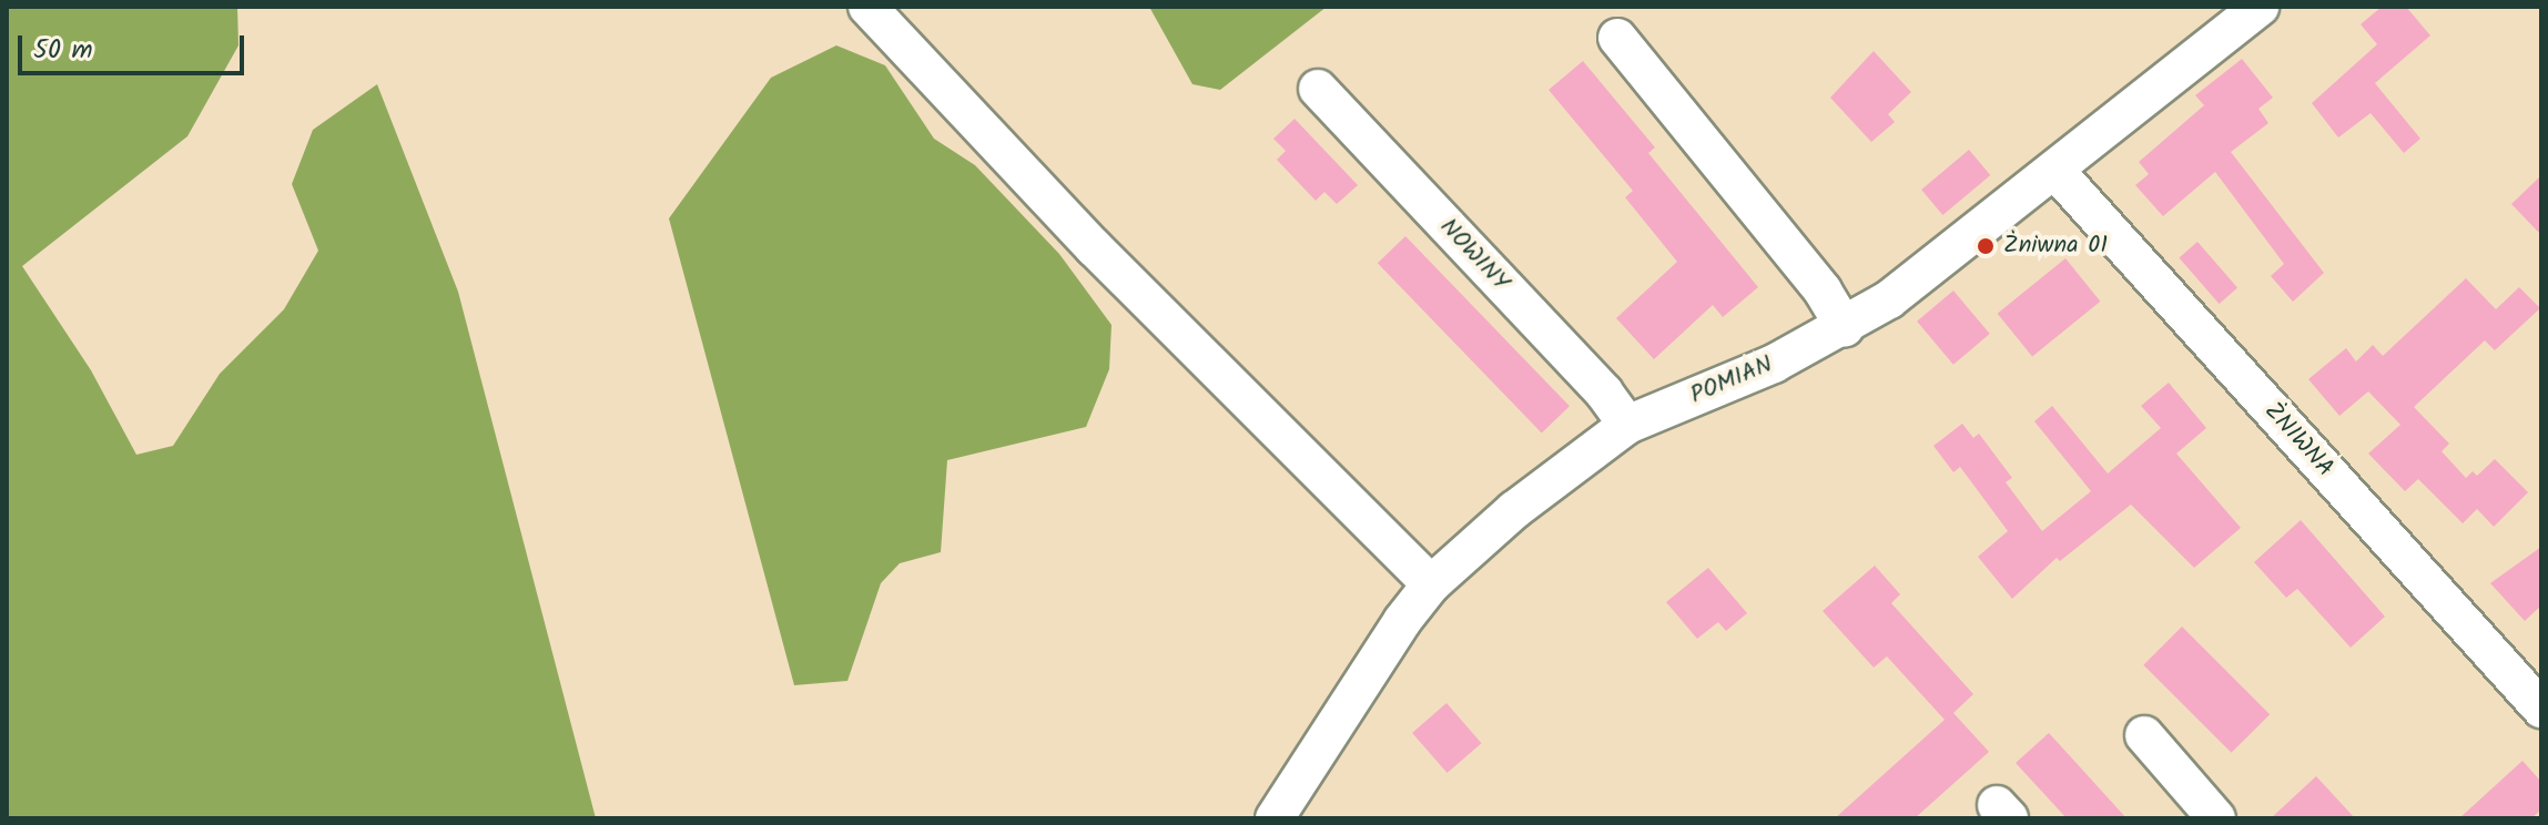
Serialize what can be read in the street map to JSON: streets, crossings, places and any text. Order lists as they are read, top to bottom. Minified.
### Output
{"streets":{"street":["NOWINY","POMIAN","ŻNIWNA"]},"crossings":[["NOWINY","POMIAN"],["POMIAN","ŻNIWNA"]],"places":["Żniwna 01"],"scale_bar":"50 m"}
